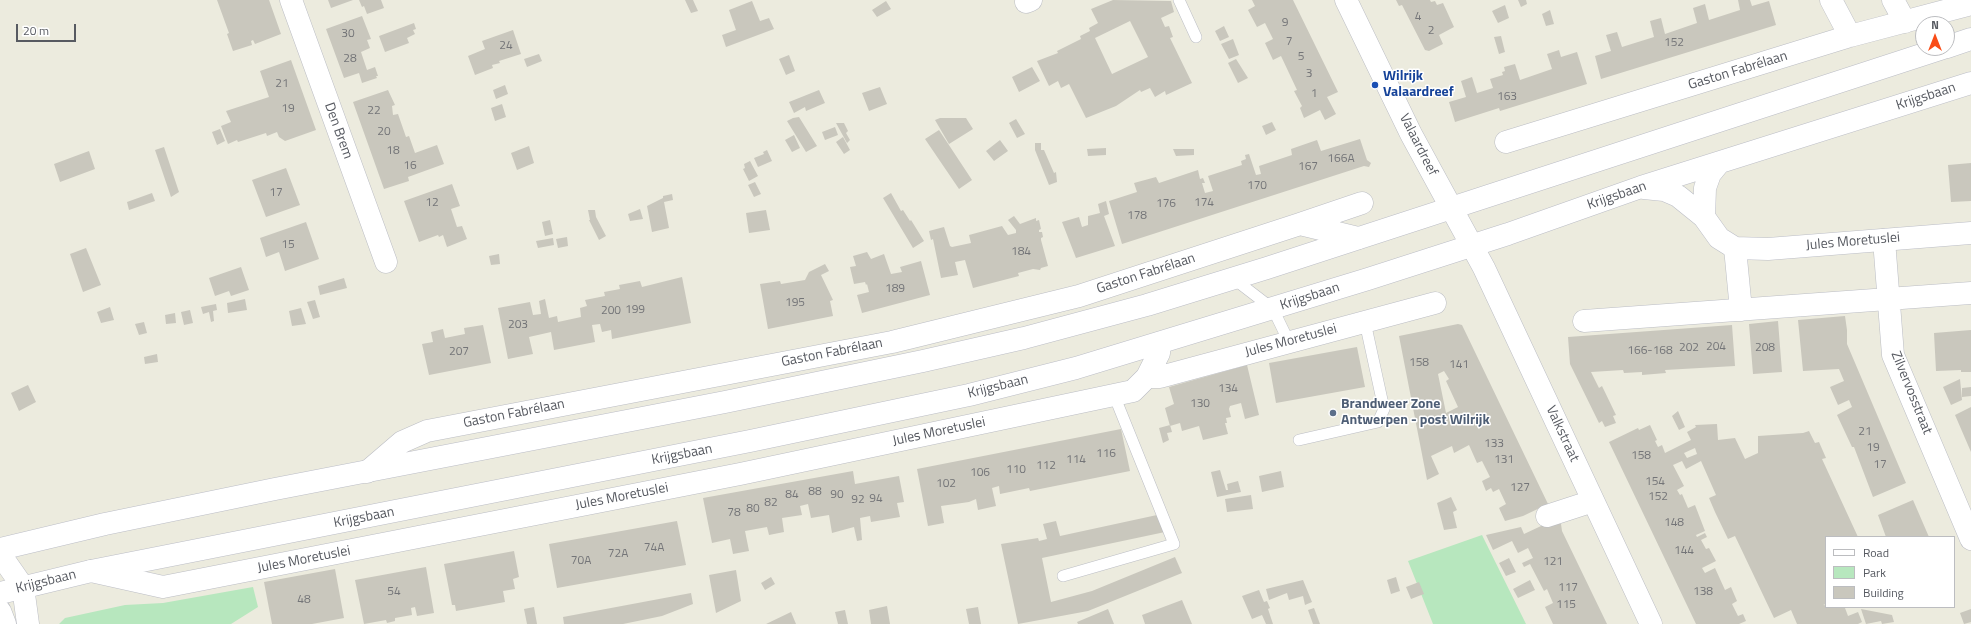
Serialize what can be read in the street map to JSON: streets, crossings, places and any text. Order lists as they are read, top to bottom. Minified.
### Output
{"streets":{"street":["Gaston Fabrélaan","Krijgsbaan","Den Brem","Valaardreef","Jules Moretuslei","Zilvervosstraat","Valkstraat"]},"crossings":[["Krijgsbaan","Valaardreef"],["Krijgsbaan","Jules Moretuslei"],["Krijgsbaan","Valkstraat"],["Valaardreef","Valkstraat"],["Jules Moretuslei","Zilvervosstraat"]],"places":["Wilrijk Valaardreef","Brandweer Zone Antwerpen - post Wilrijk"],"house_numbers":["4","9","2","30","7","152","24","5","28","3","21","1","163","19","22","20","18","166A","16","167","170","17","12","174","176","178","15","184","189","195","199","200","203","204","202","208","166-168","207","158","141","134","130","21","133","19","116","158","114","131","17","112","110","106","154","102","127","88","84","90","152","94","92","82","80","78","148","74A","144","72A","70A","121","117","54","138","48","115"],"legend":["Road","Park","Building"],"scale_bar":"20 m","north":"top"}
